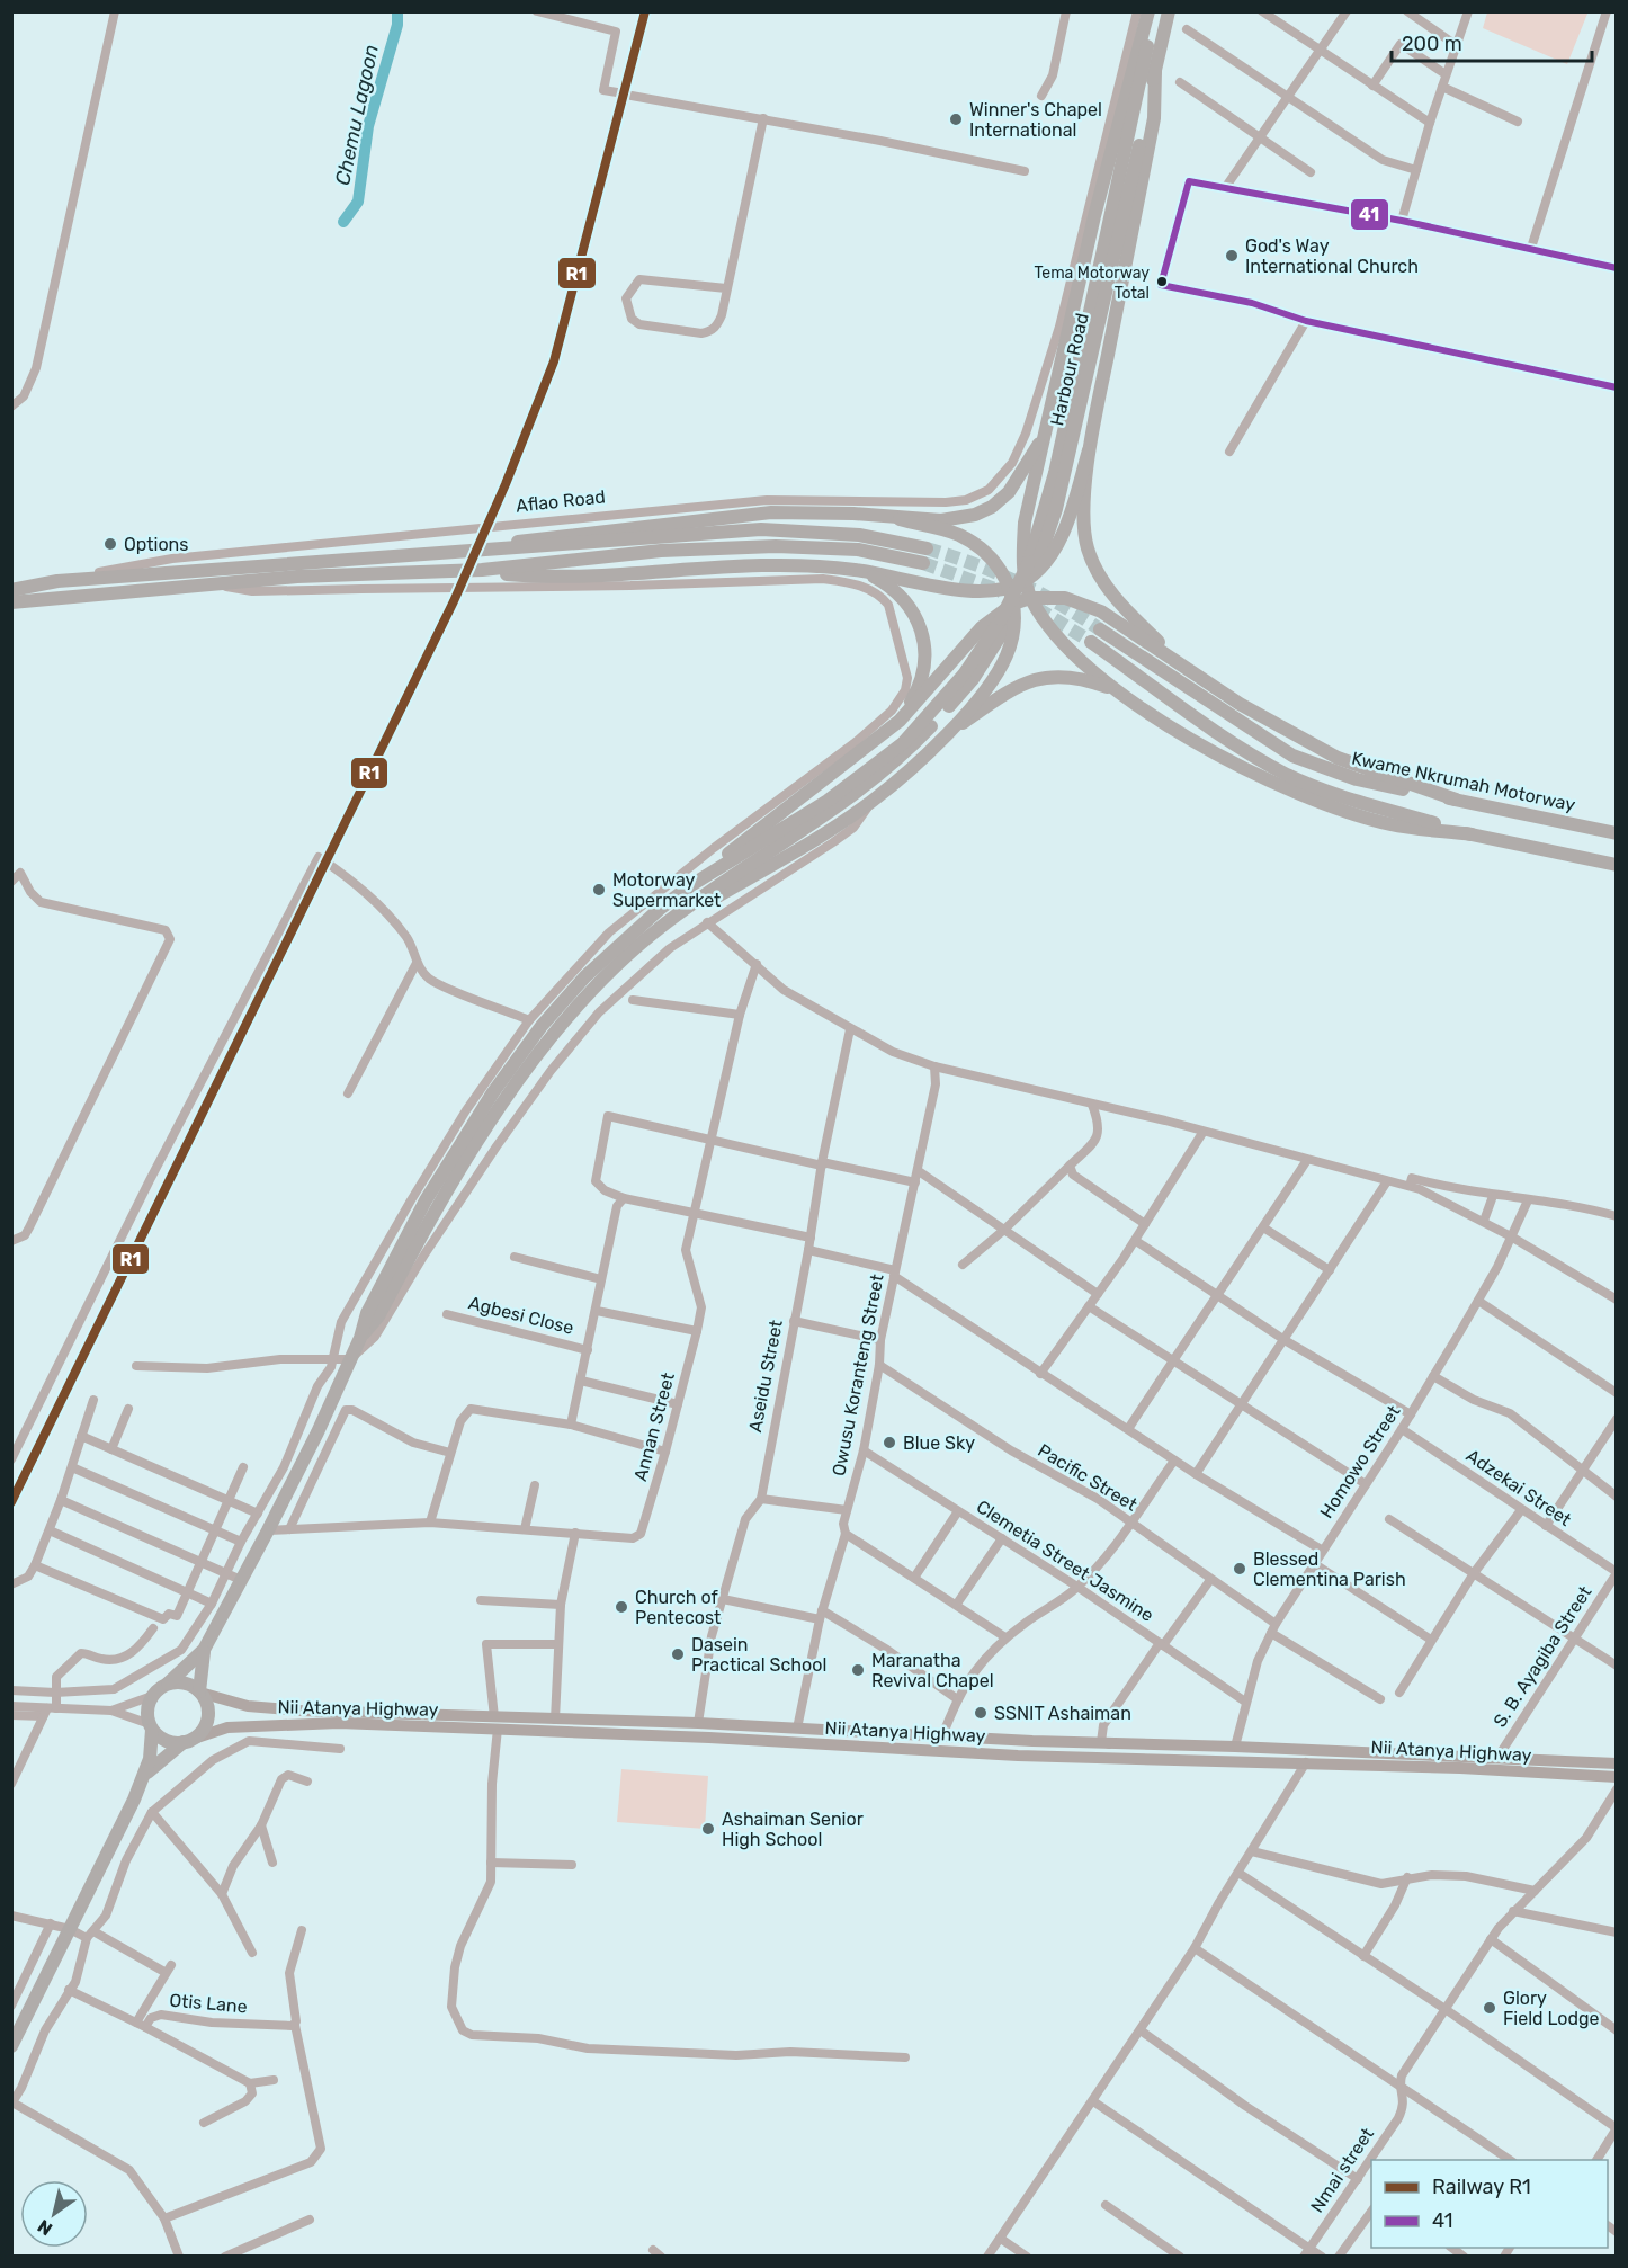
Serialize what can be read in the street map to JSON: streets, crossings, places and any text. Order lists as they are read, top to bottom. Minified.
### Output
{"streets":{"highway":["Harbour Road","Aflao Road","Kwame Nkrumah Motorway"],"main road":["Nii Atanya Highway"],"street":["Agbesi Close","Owusu Koranteng Street","Aseidu Street","Annan Street","Homowo Street","Pacific Street","Adzekai Street","Clemetia Street Jasmine","S. B. Ayagiba Street","Otis Lane","Nmai street"]},"crossings":[["Harbour Road","Aflao Road"],["Owusu Koranteng Street","Pacific Street"],["Owusu Koranteng Street","Clemetia Street Jasmine"],["Homowo Street","Pacific Street"],["Homowo Street","Adzekai Street"],["Homowo Street","Clemetia Street Jasmine"],["Adzekai Street","S. B. Ayagiba Street"]],"water":["Chemu Lagoon"],"places":["Winner's Chapel International","God's Way International Church","Tema Motorway Total","Options","Motorway Supermarket","Blue Sky","Blessed Clementina Parish","Church of Pentecost","Dasein Practical School","Maranatha Revival Chapel","SSNIT Ashaiman","Ashaiman Senior High School","Glory Field Lodge"],"lines":["rail line R1","transit line 41"],"legend":["Railway R1","41"],"scale_bar":"200 m","north":"bottom left"}
